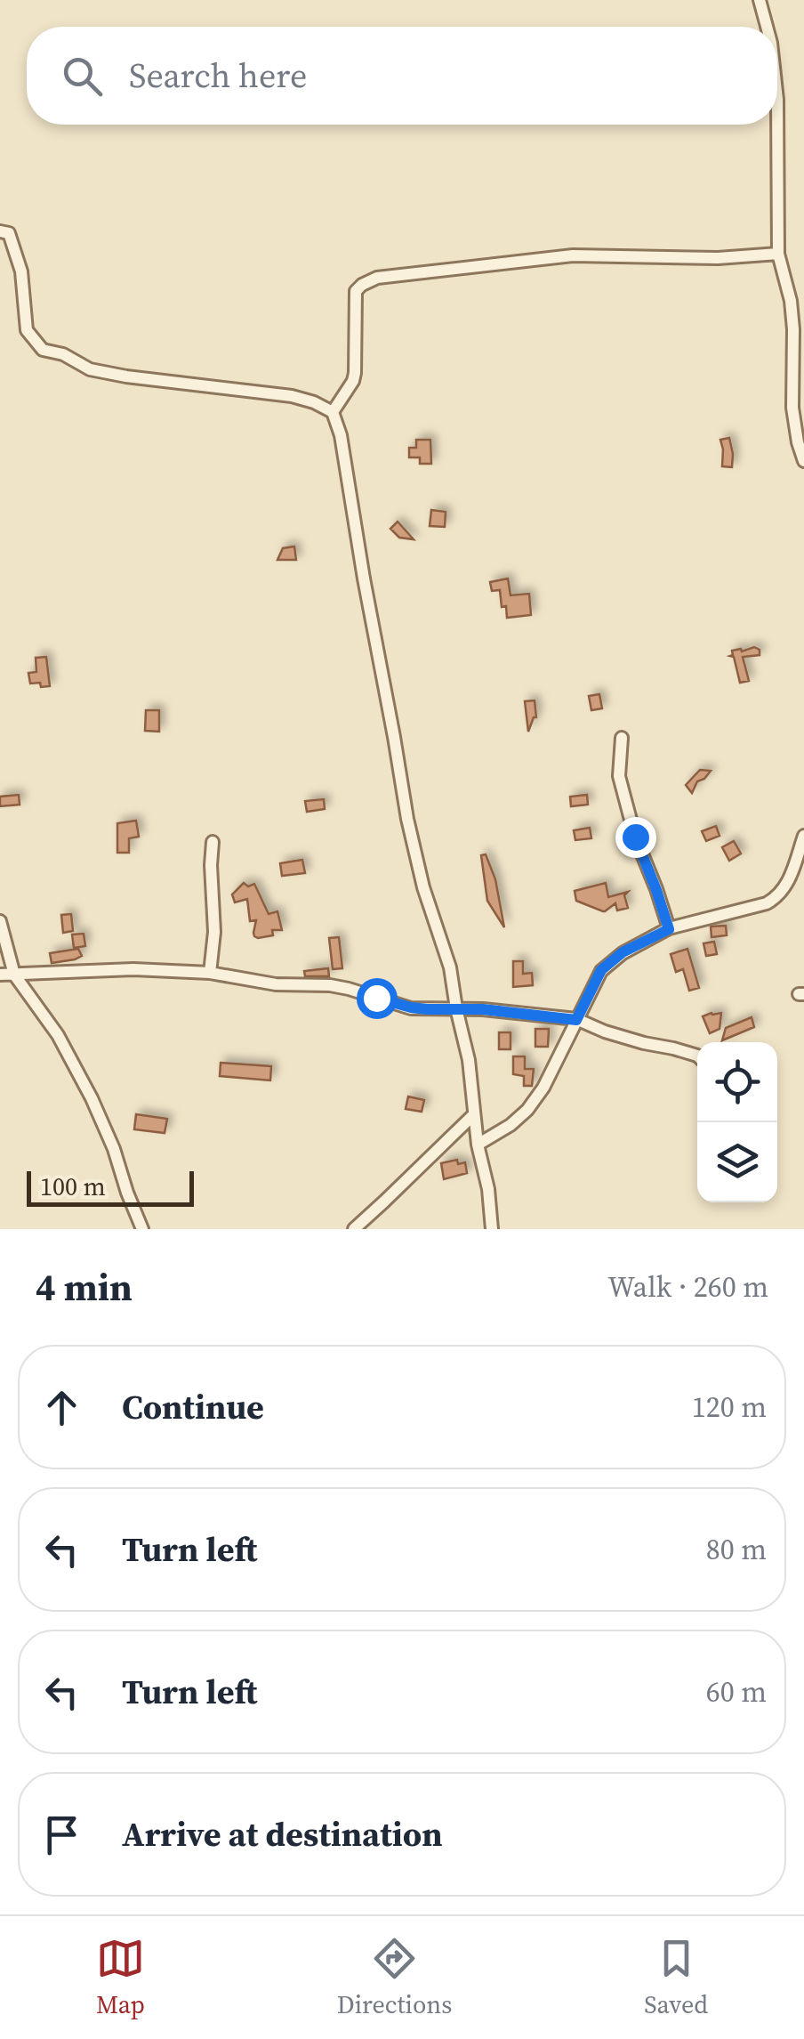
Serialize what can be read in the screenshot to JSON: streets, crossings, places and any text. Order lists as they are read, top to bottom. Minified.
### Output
{"scale_bar":"100 m","page":{"search":"Search here","scale":"100 m","heading":["4 min","Walk · 260 m"],"list":[["Continue","120 m"],["Turn left","80 m"],["Turn left","60 m"],"Arrive at destination"],"nav":["Map","Directions","Saved"]}}
